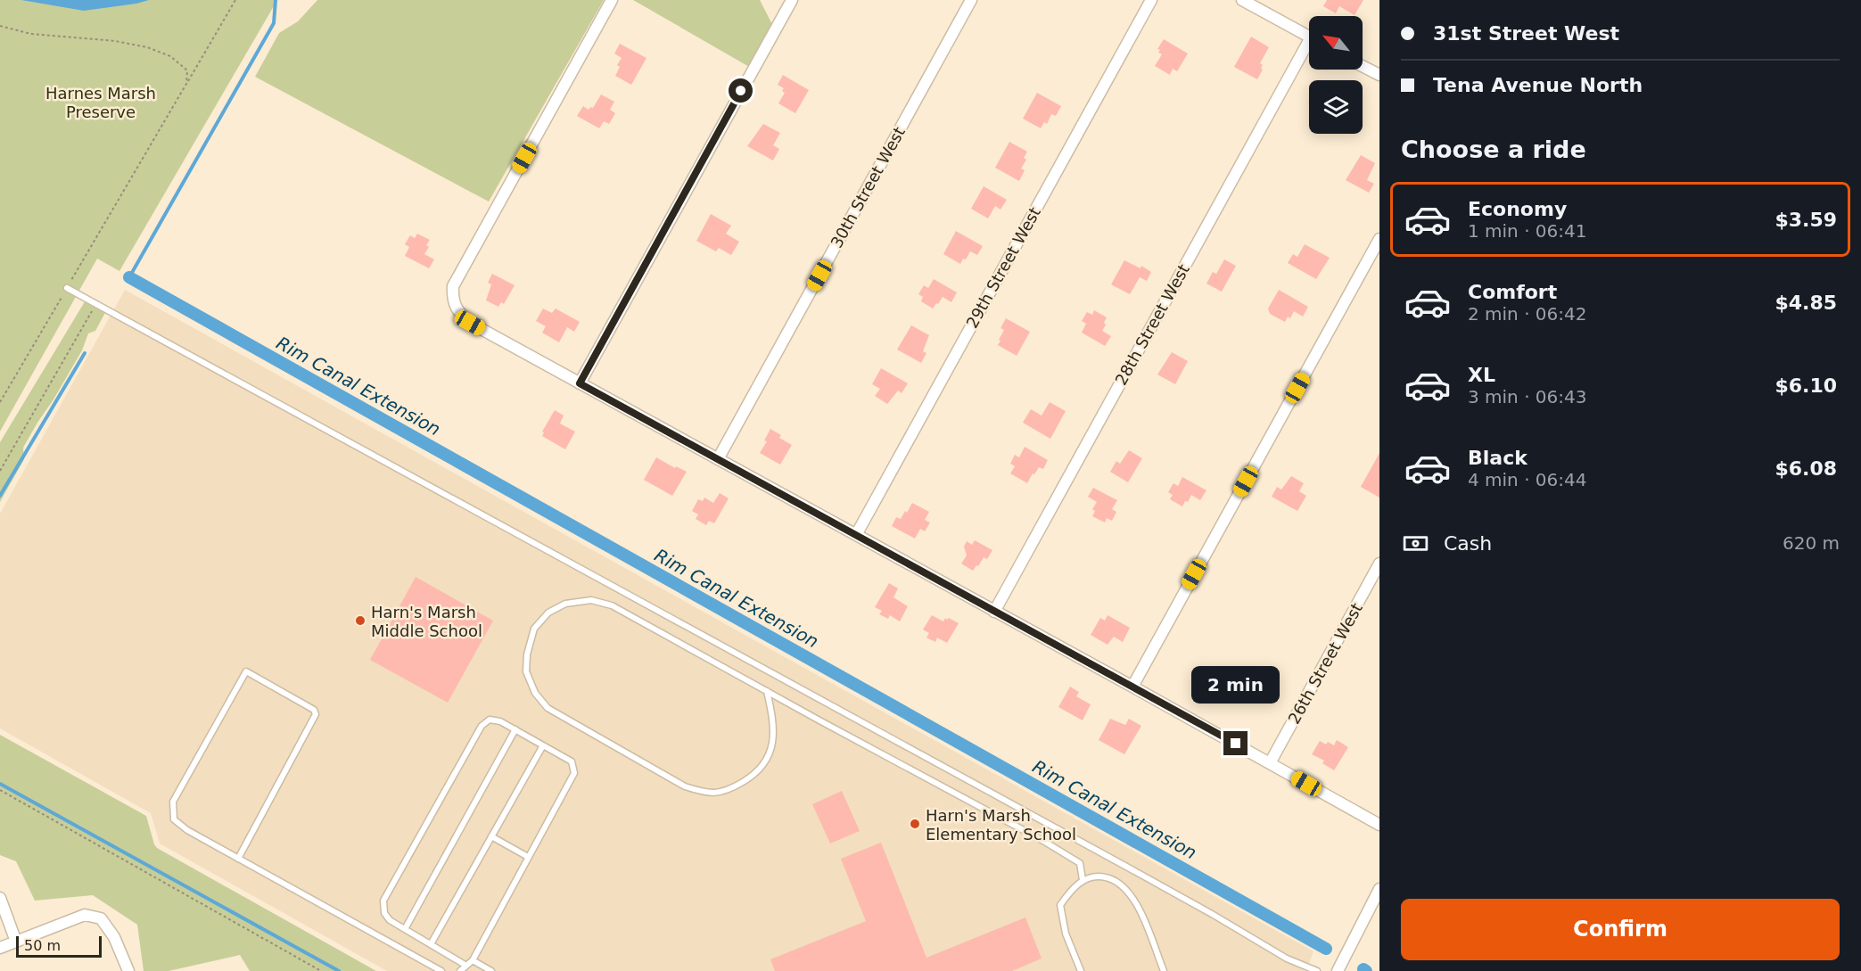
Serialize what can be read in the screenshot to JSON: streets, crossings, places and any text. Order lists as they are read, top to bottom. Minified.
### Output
{"streets":{"street":["30th Street West","29th Street West","28th Street West","26th Street West"]},"water":["Rim Canal Extension"],"parks":["Harnes Marsh Preserve"],"places":["Harn's Marsh Middle School","Harn's Marsh Elementary School"],"scale_bar":"50 m","north":"top left","page":{"banner":["31st Street West","Tena Avenue North"],"heading":"Choose a ride","list":[{"name":"Economy","note":"1 min · 06:41","value":"$3.59"},{"name":"Comfort","note":"2 min · 06:42","value":"$4.85"},{"name":"XL","note":"3 min · 06:43","value":"$6.10"},{"name":"Black","note":"4 min · 06:44","value":"$6.08"}],"pay":["Cash","620 m"],"bubble":"2 min","buttons":"Confirm","scale":"50 m"}}
